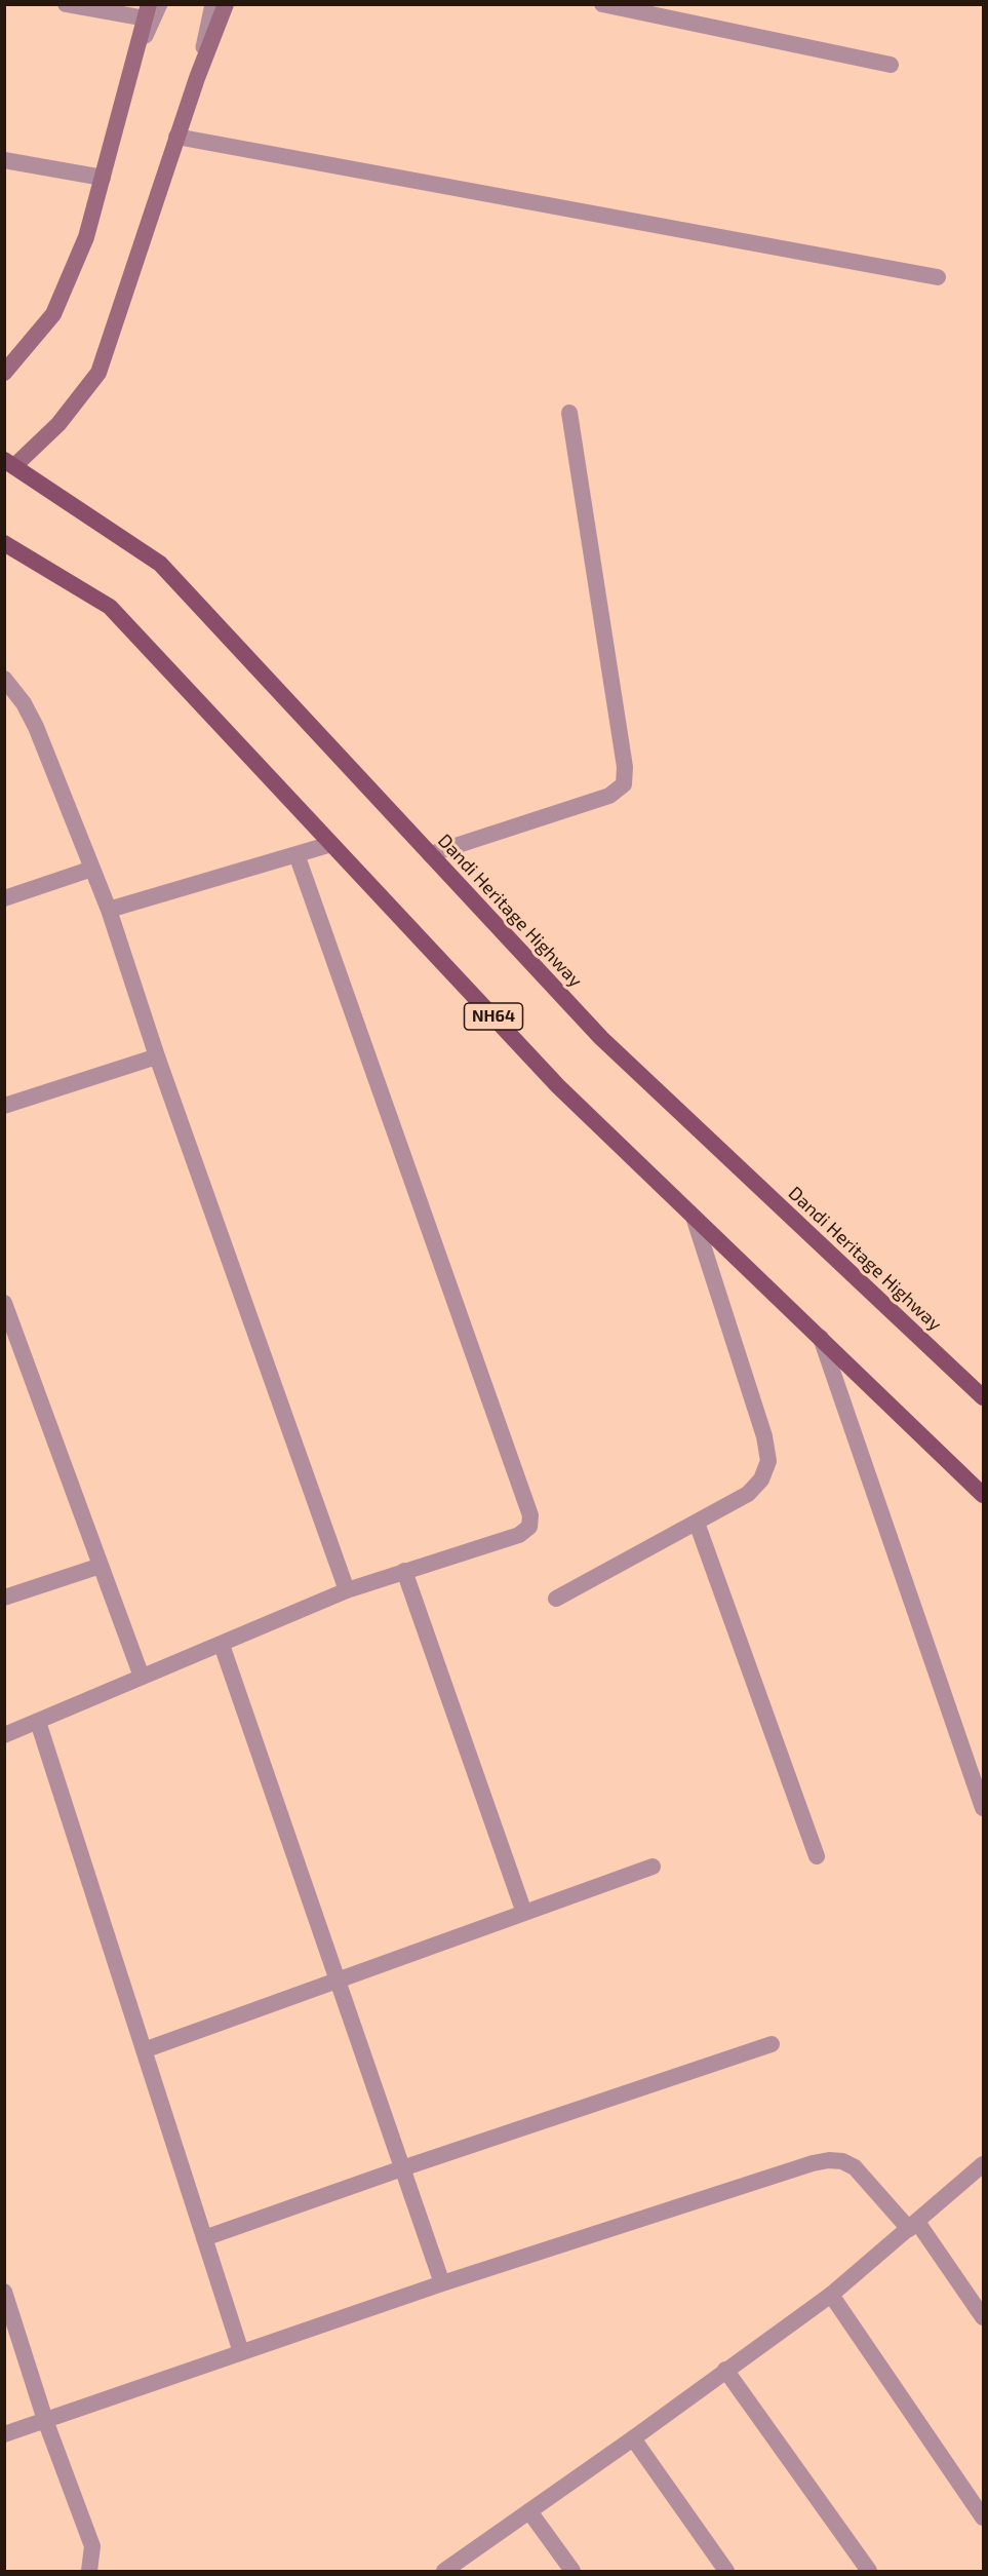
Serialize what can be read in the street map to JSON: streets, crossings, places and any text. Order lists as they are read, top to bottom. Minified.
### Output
{"streets":{"main road":["Dandi Heritage Highway","NH64"]}}
